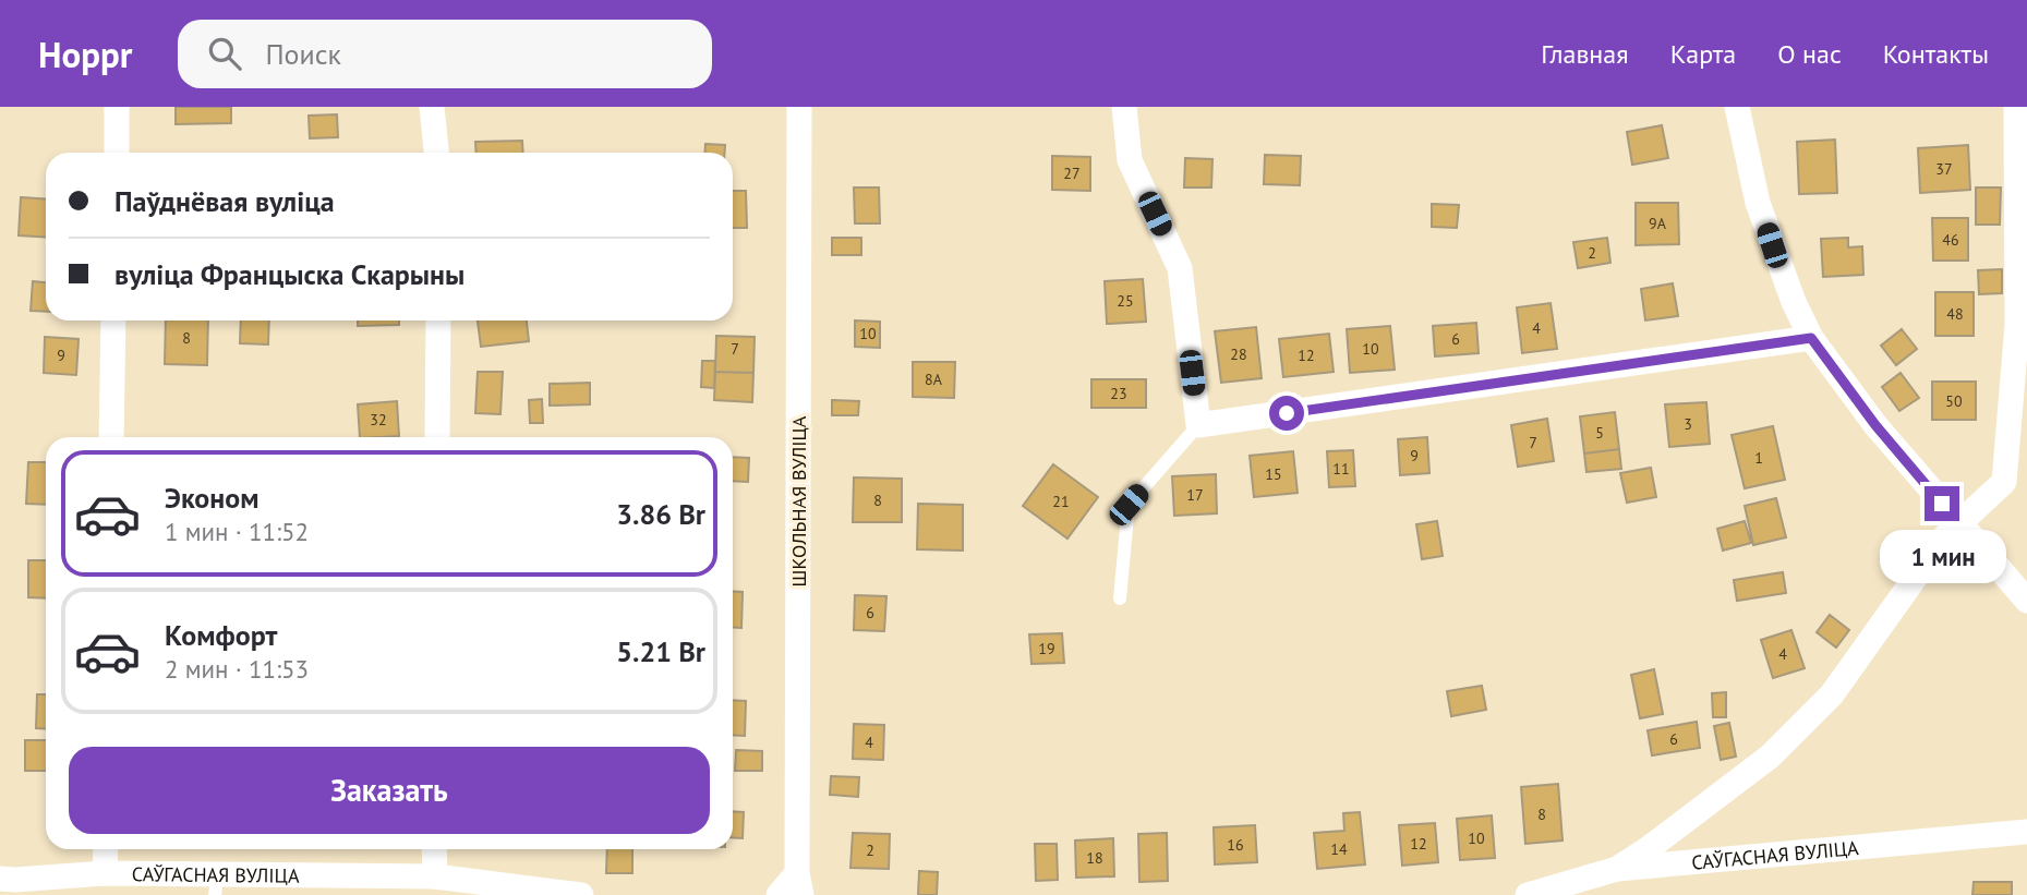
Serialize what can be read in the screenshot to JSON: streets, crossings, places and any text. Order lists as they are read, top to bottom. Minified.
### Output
{"streets":{"street":["ШКОЛЬНАЯ ВУЛІЦА","САЎГАСНАЯ ВУЛІЦА"]},"house_numbers":["37","27","9А","46","2","25","48","4","10","8","6","7","10","28","9","12","8А","23","50","32","3","5","7","9","1","11","15","17","8","21","6","19","4","6","4","8","10","12","16","14","2","18"],"page":{"header":"Hoppr","search":"Поиск","nav":["Главная","Карта","О нас","Контакты"],"banner":["Паўднёвая вуліца","вуліца Францыска Скарыны"],"list":[{"name":"Эконом","note":"1 мин · 11:52","value":"3.86 Br"},{"name":"Комфорт","note":"2 мин · 11:53","value":"5.21 Br"}],"bubble":"1 мин","buttons":"Заказать"}}
